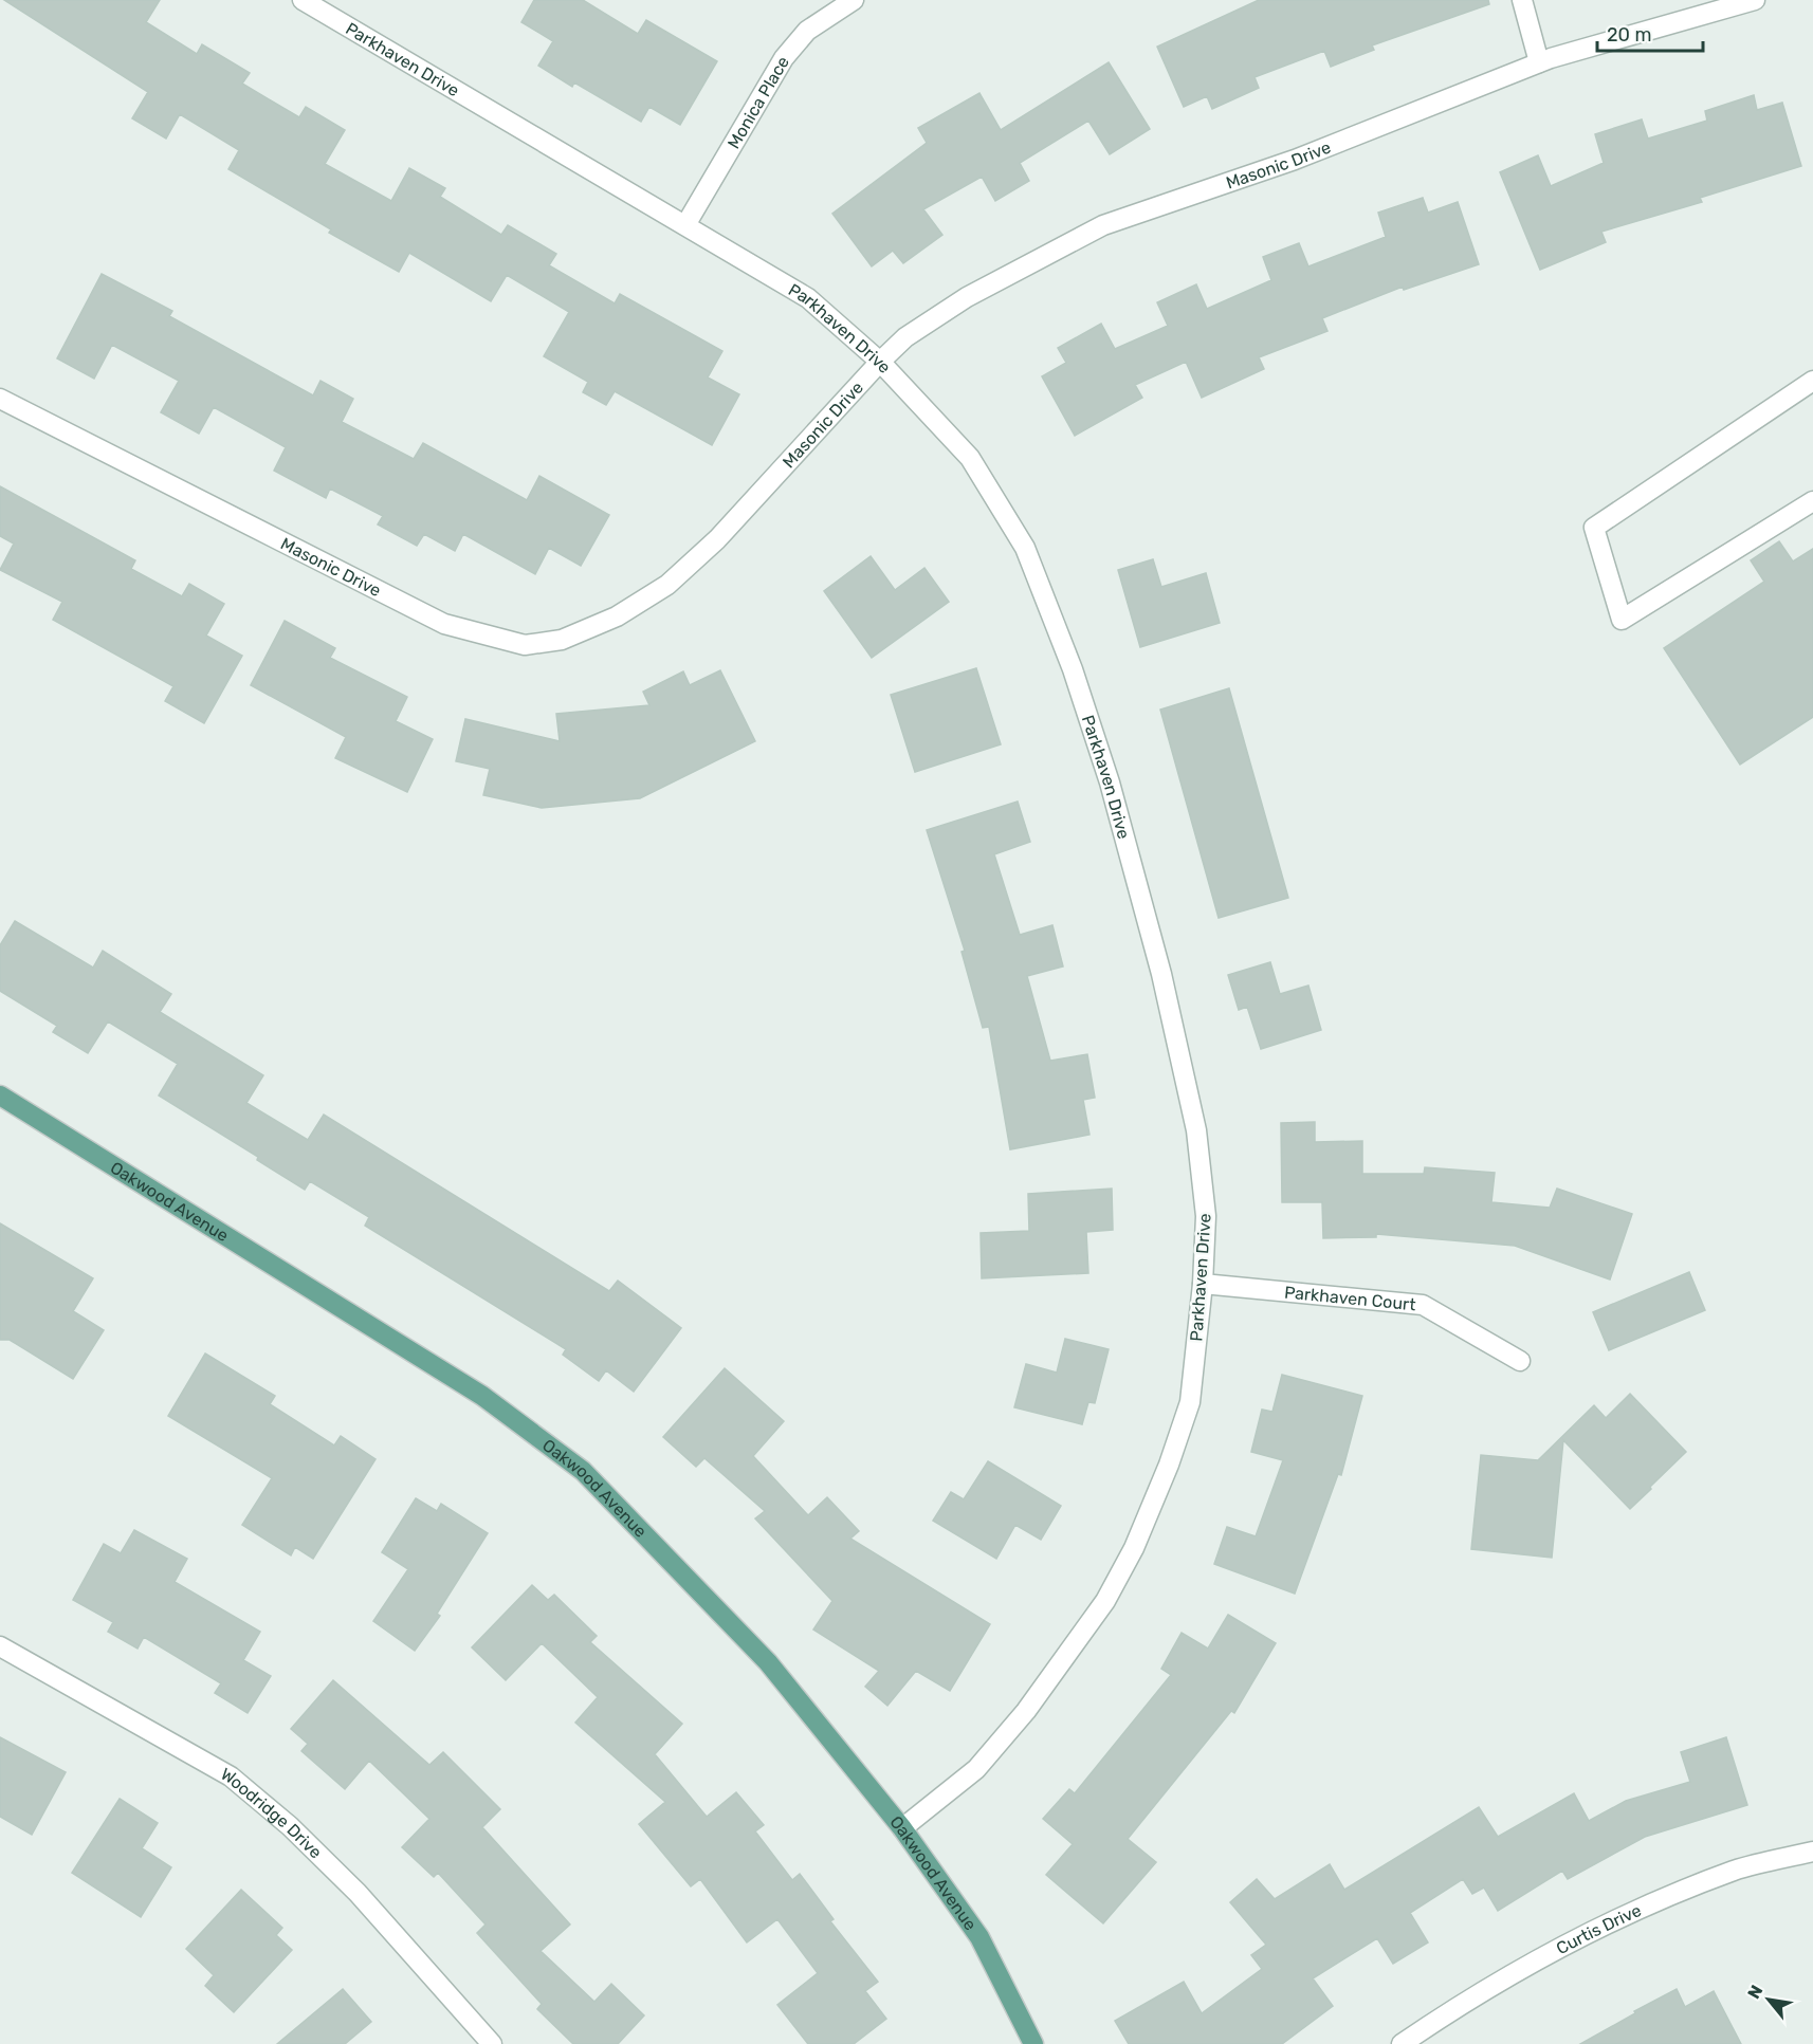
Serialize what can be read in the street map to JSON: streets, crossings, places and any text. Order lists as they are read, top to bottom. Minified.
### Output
{"streets":{"main road":["Oakwood Avenue"],"street":["Parkhaven Drive","Monica Place","Masonic Drive","Parkhaven Court","Woodridge Drive","Curtis Drive"]},"crossings":[["Parkhaven Drive","Monica Place"],["Parkhaven Drive","Masonic Drive"],["Parkhaven Drive","Oakwood Avenue"],["Parkhaven Drive","Parkhaven Court"]],"scale_bar":"20 m","north":"top left"}
